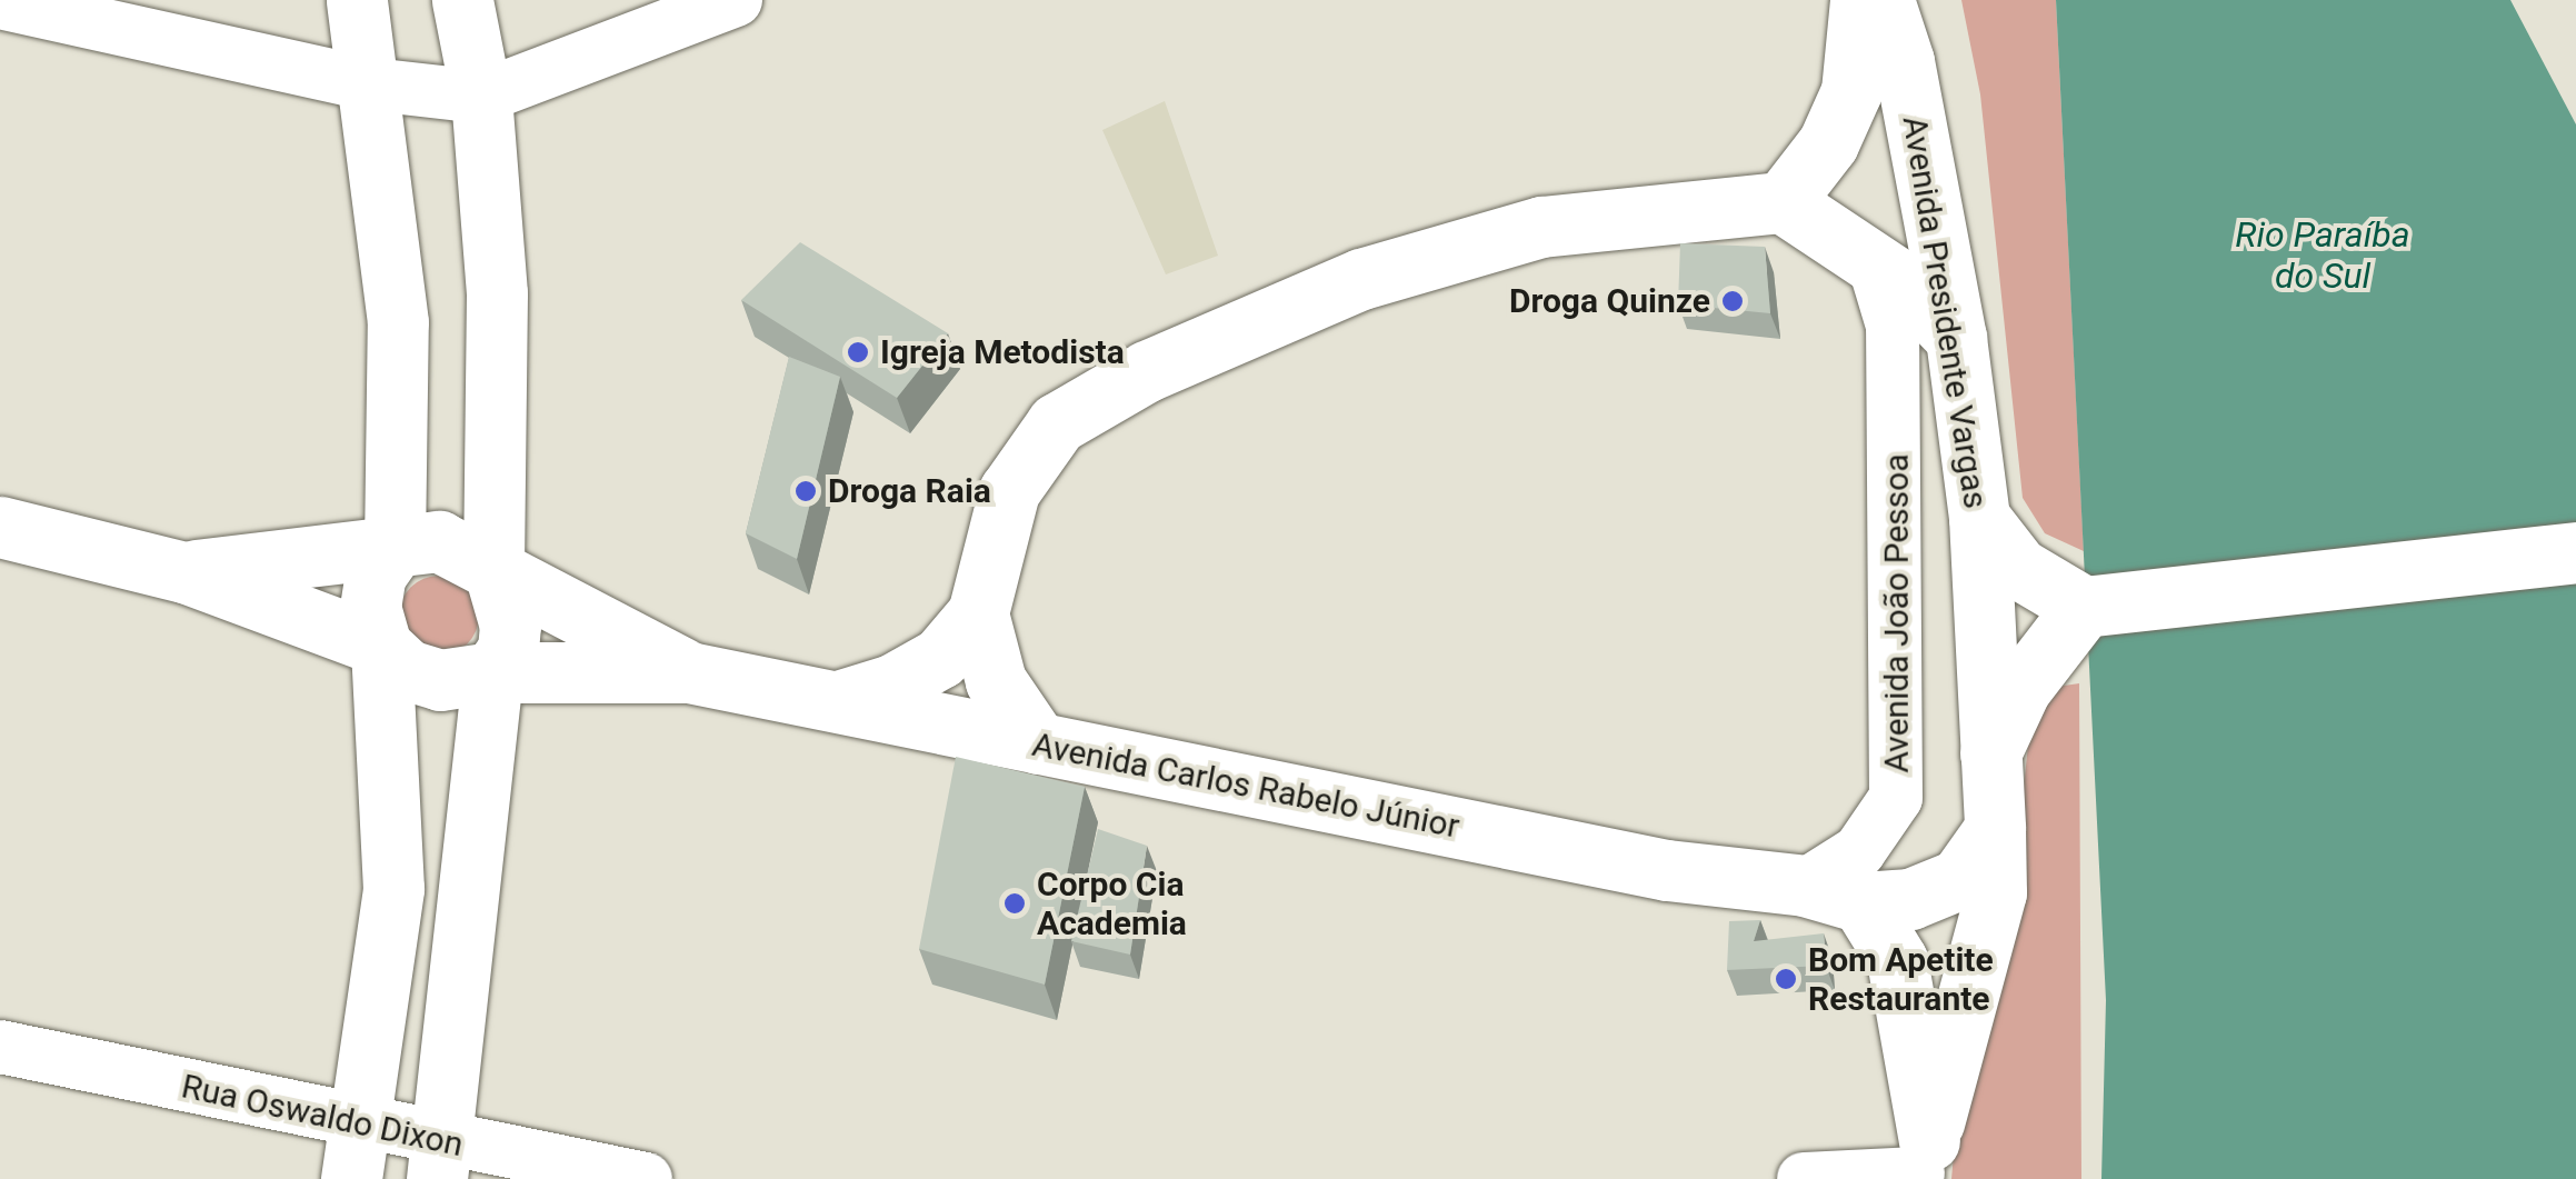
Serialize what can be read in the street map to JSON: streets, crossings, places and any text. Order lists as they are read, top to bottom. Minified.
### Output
{"streets":{"street":["Avenida Presidente Vargas","Avenida João Pessoa","Avenida Carlos Rabelo Júnior","Rua Oswaldo Dixon"]},"crossings":[["Avenida João Pessoa","Avenida Carlos Rabelo Júnior"]],"water":["Rio Paraíba do Sul"],"places":["Droga Quinze","Igreja Metodista","Droga Raia","Corpo Cia Academia","Bom Apetite Restaurante"]}
